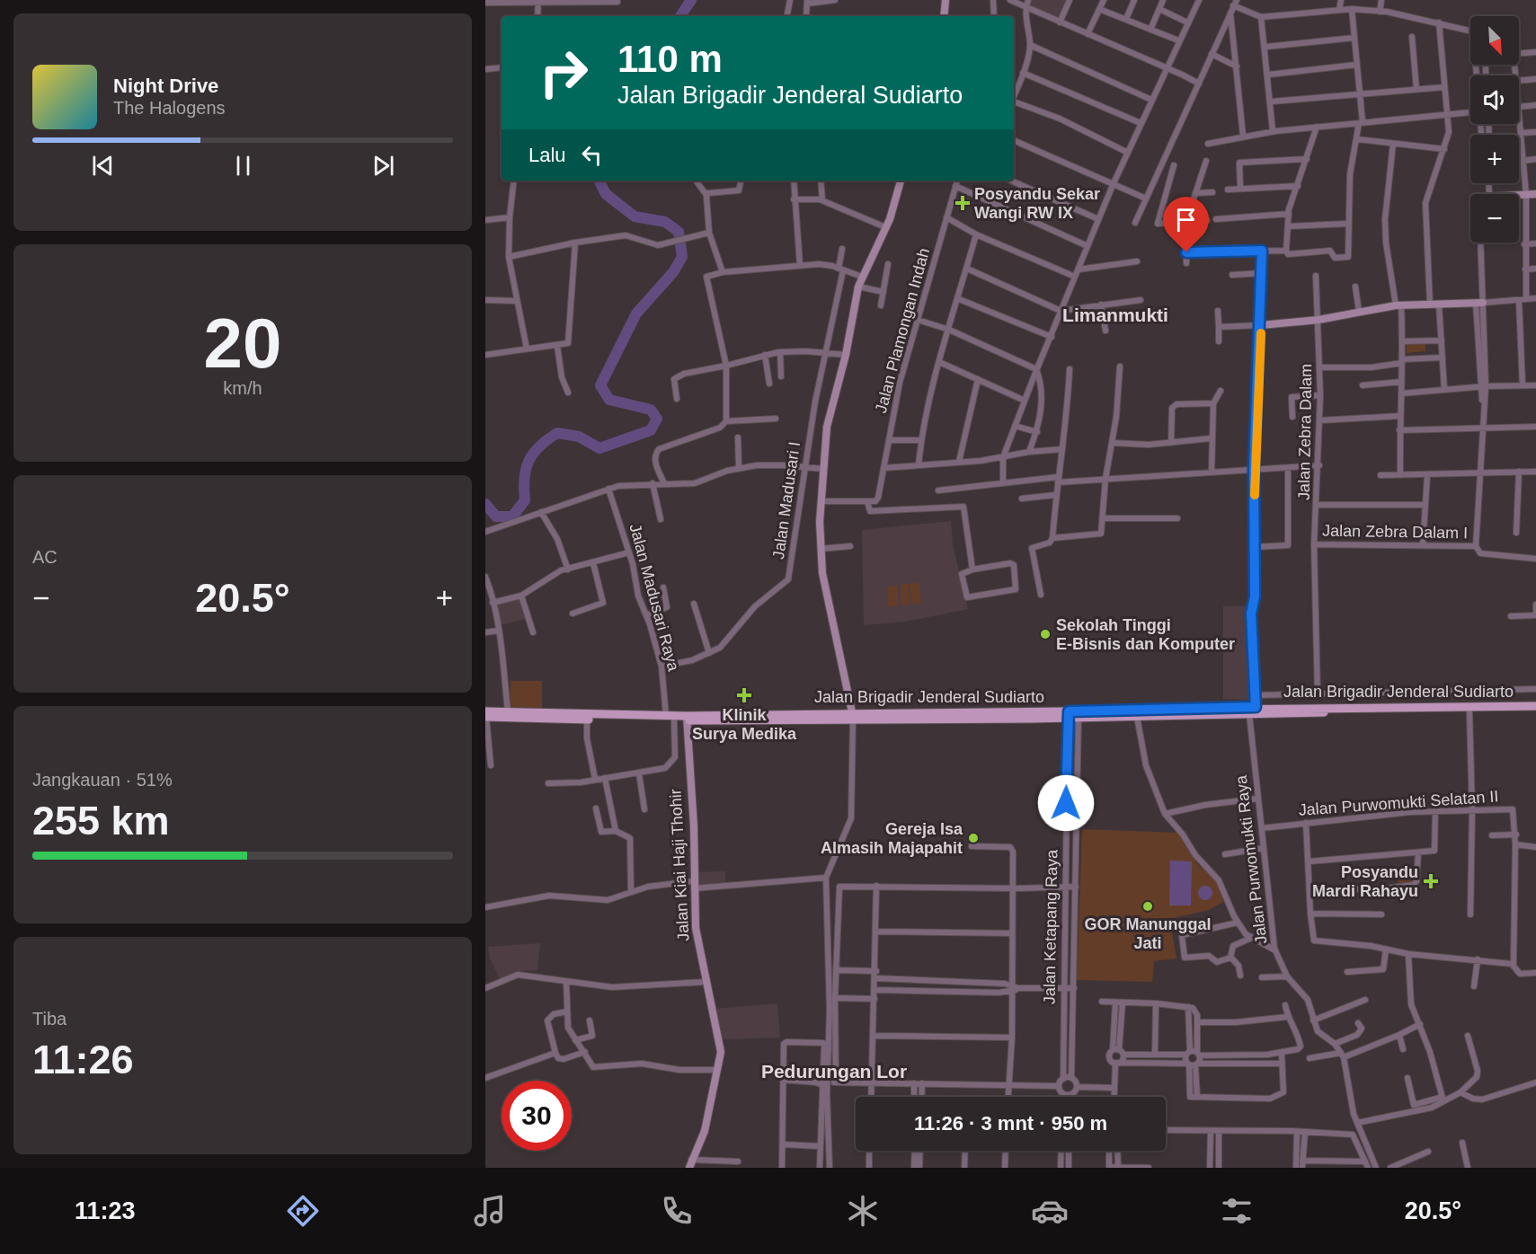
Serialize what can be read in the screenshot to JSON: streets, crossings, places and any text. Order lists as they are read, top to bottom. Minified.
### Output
{"streets":{"main road":["Jalan Brigadir Jenderal Sudiarto"],"street":["Jalan Plamongan Indah","Jalan Zebra Dalam","Jalan Madusari I","Jalan Zebra Dalam I","Jalan Madusari Raya","Jalan Purwomukti Selatan II","Jalan Purwomukti Raya","Jalan Kiai Haji Thohir","Jalan Ketapang Raya"]},"crossings":[["Jalan Zebra Dalam","Jalan Zebra Dalam I"],["Jalan Madusari I","Jalan Madusari Raya"],["Jalan Madusari Raya","Jalan Brigadir Jenderal Sudiarto"],["Jalan Brigadir Jenderal Sudiarto","Jalan Purwomukti Raya"],["Jalan Brigadir Jenderal Sudiarto","Jalan Kiai Haji Thohir"],["Jalan Brigadir Jenderal Sudiarto","Jalan Ketapang Raya"],["Jalan Purwomukti Selatan II","Jalan Purwomukti Raya"]],"districts":["Limanmukti","Pedurungan Lor"],"places":{"health":["Posyandu Sekar Wangi RW IX","Klinik Surya Medika","Posyandu Mardi Rahayu"],"other":["Sekolah Tinggi E-Bisnis dan Komputer","Gereja Isa Almasih Majapahit","GOR Manunggal Jati"]},"north":"bottom right","page":{"map_buttons":["+","−"],"turn":["110 m","Jalan Brigadir Jenderal Sudiarto"],"song":["Night Drive","The Halogens"],"then":"Lalu","tile":[["20","km/h"],"AC",["Jangkauan · 51%","255 km"],["Tiba","11:26"]],"heat":["−","20.5°","+"],"limit":"30","trip":"11:26 · 3 mnt · 950 m","tabs":["11:23","20.5°"]}}
